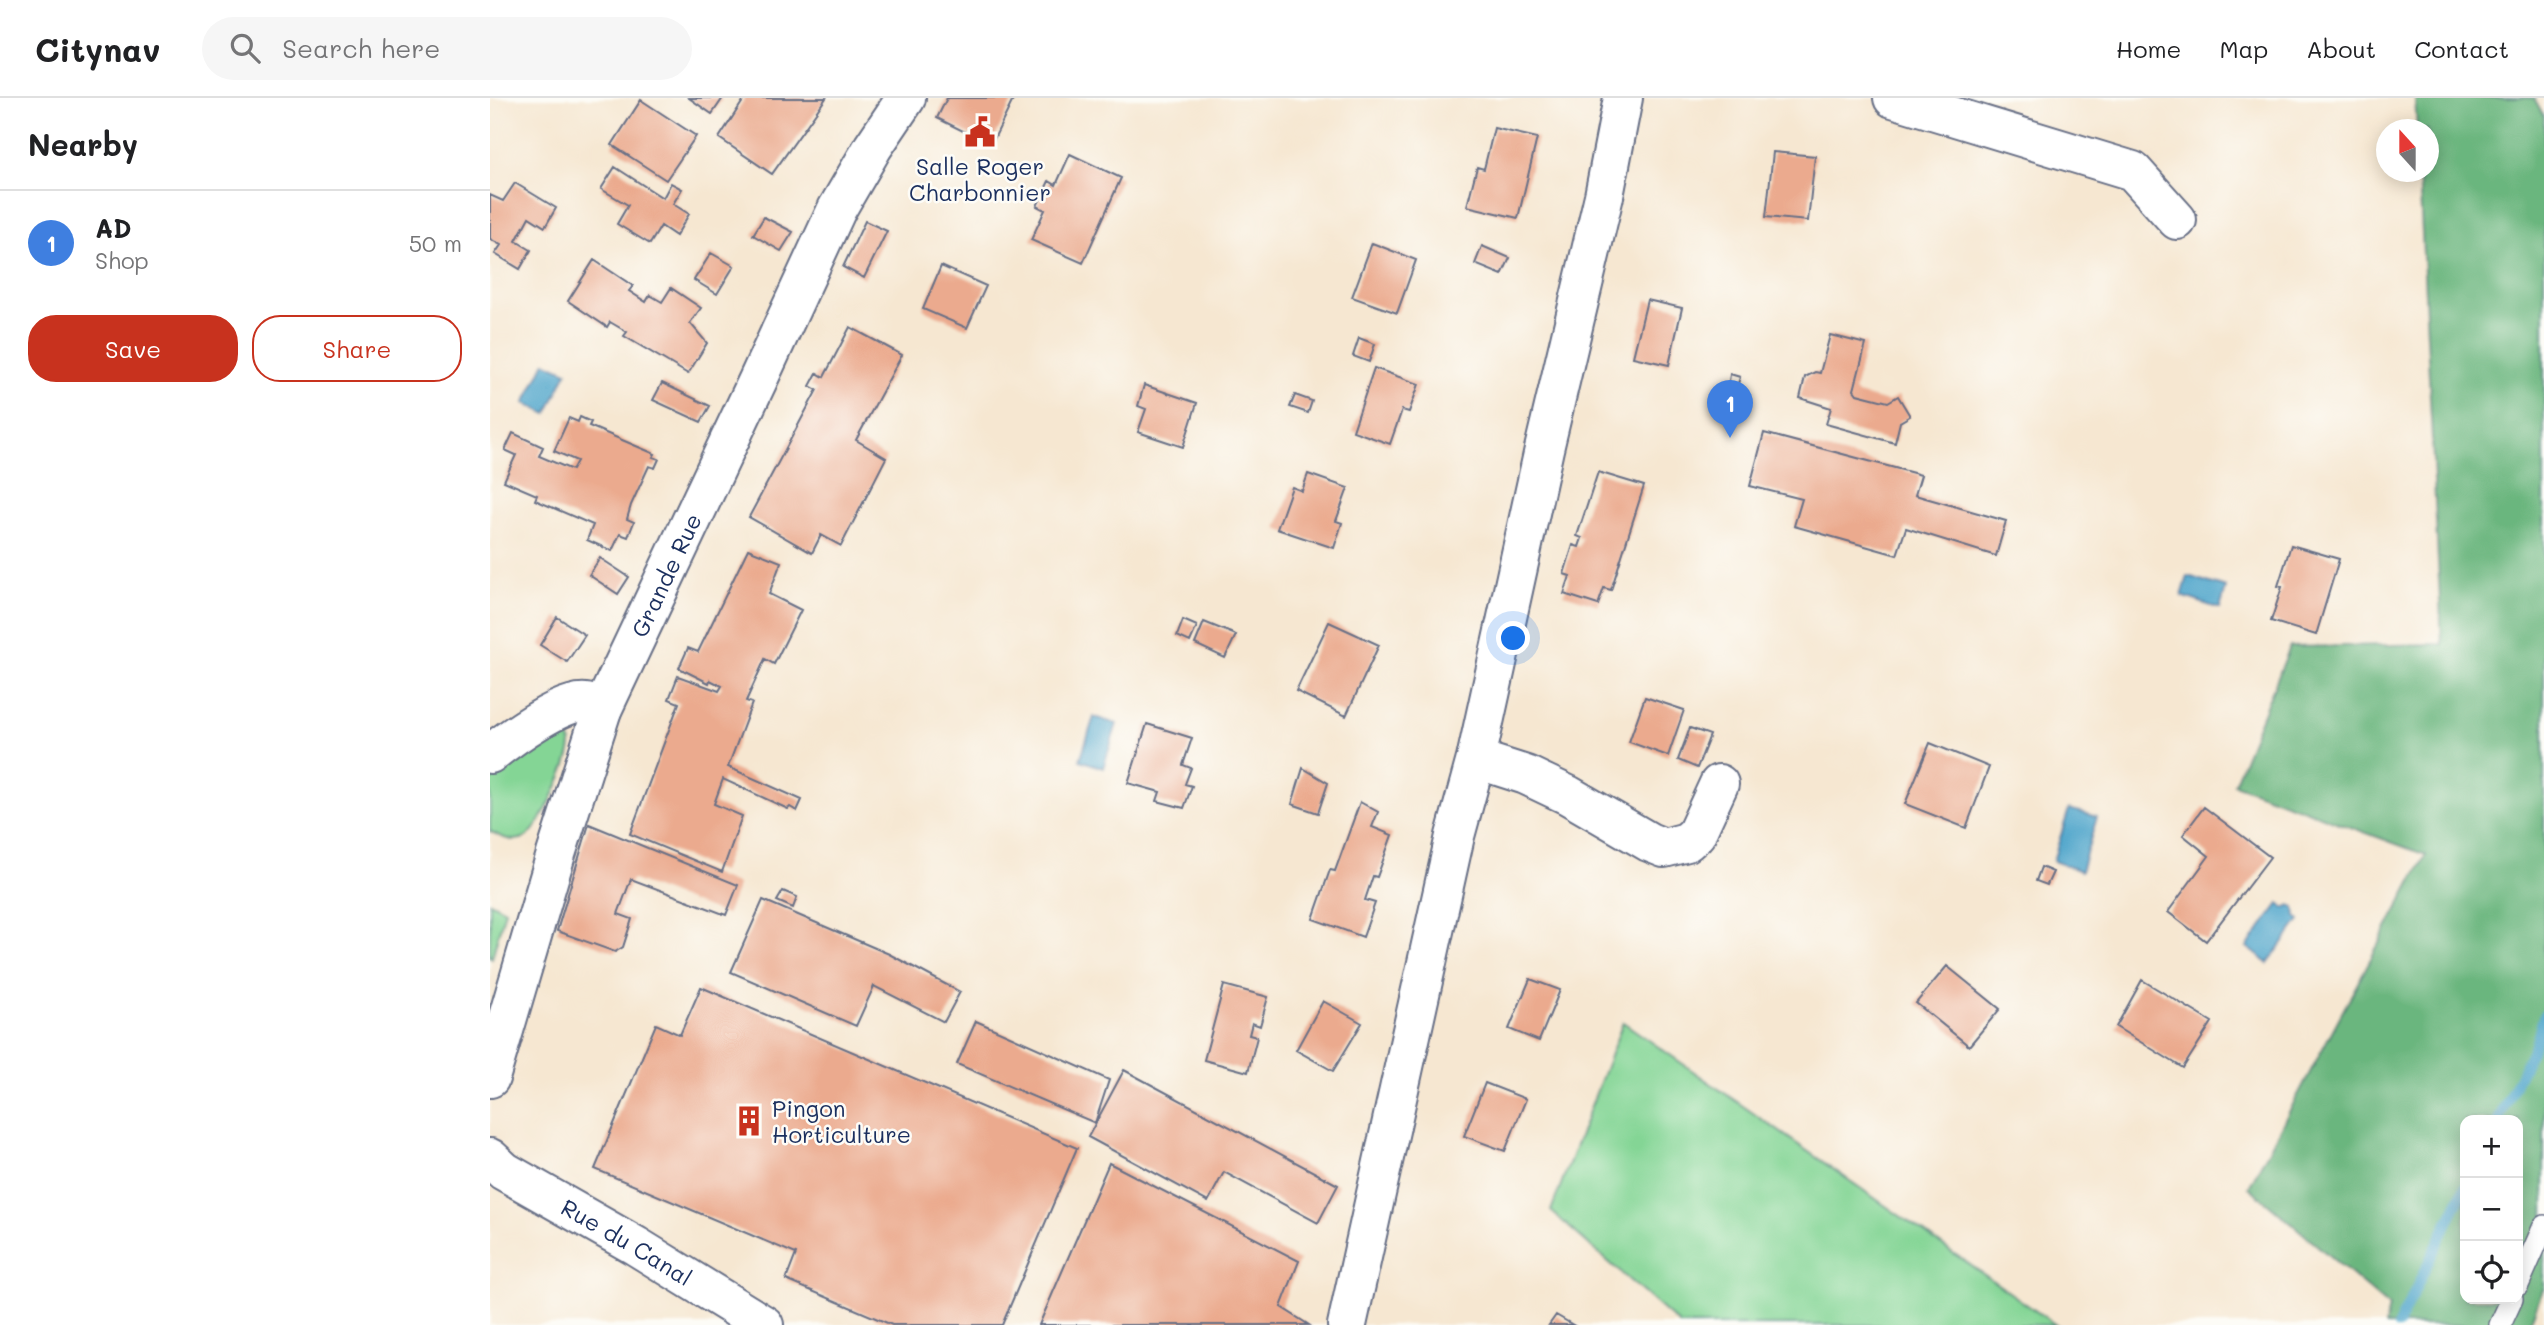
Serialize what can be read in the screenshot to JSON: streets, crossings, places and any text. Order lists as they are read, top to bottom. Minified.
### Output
{"streets":{"street":["Grande Rue","Rue du Canal"]},"places":{"public building":["Salle Roger Charbonnier"],"building":["Pingon Horticulture"]},"north":"top","page":{"header":"Citynav","search":"Search here","nav":["Home","Map","About","Contact"],"heading":"Nearby","list":[{"mark":"1","name":"AD","note":"Shop","value":"50 m"}],"buttons":["Save","Share"],"pins":"1","map_buttons":["+","−"]}}
